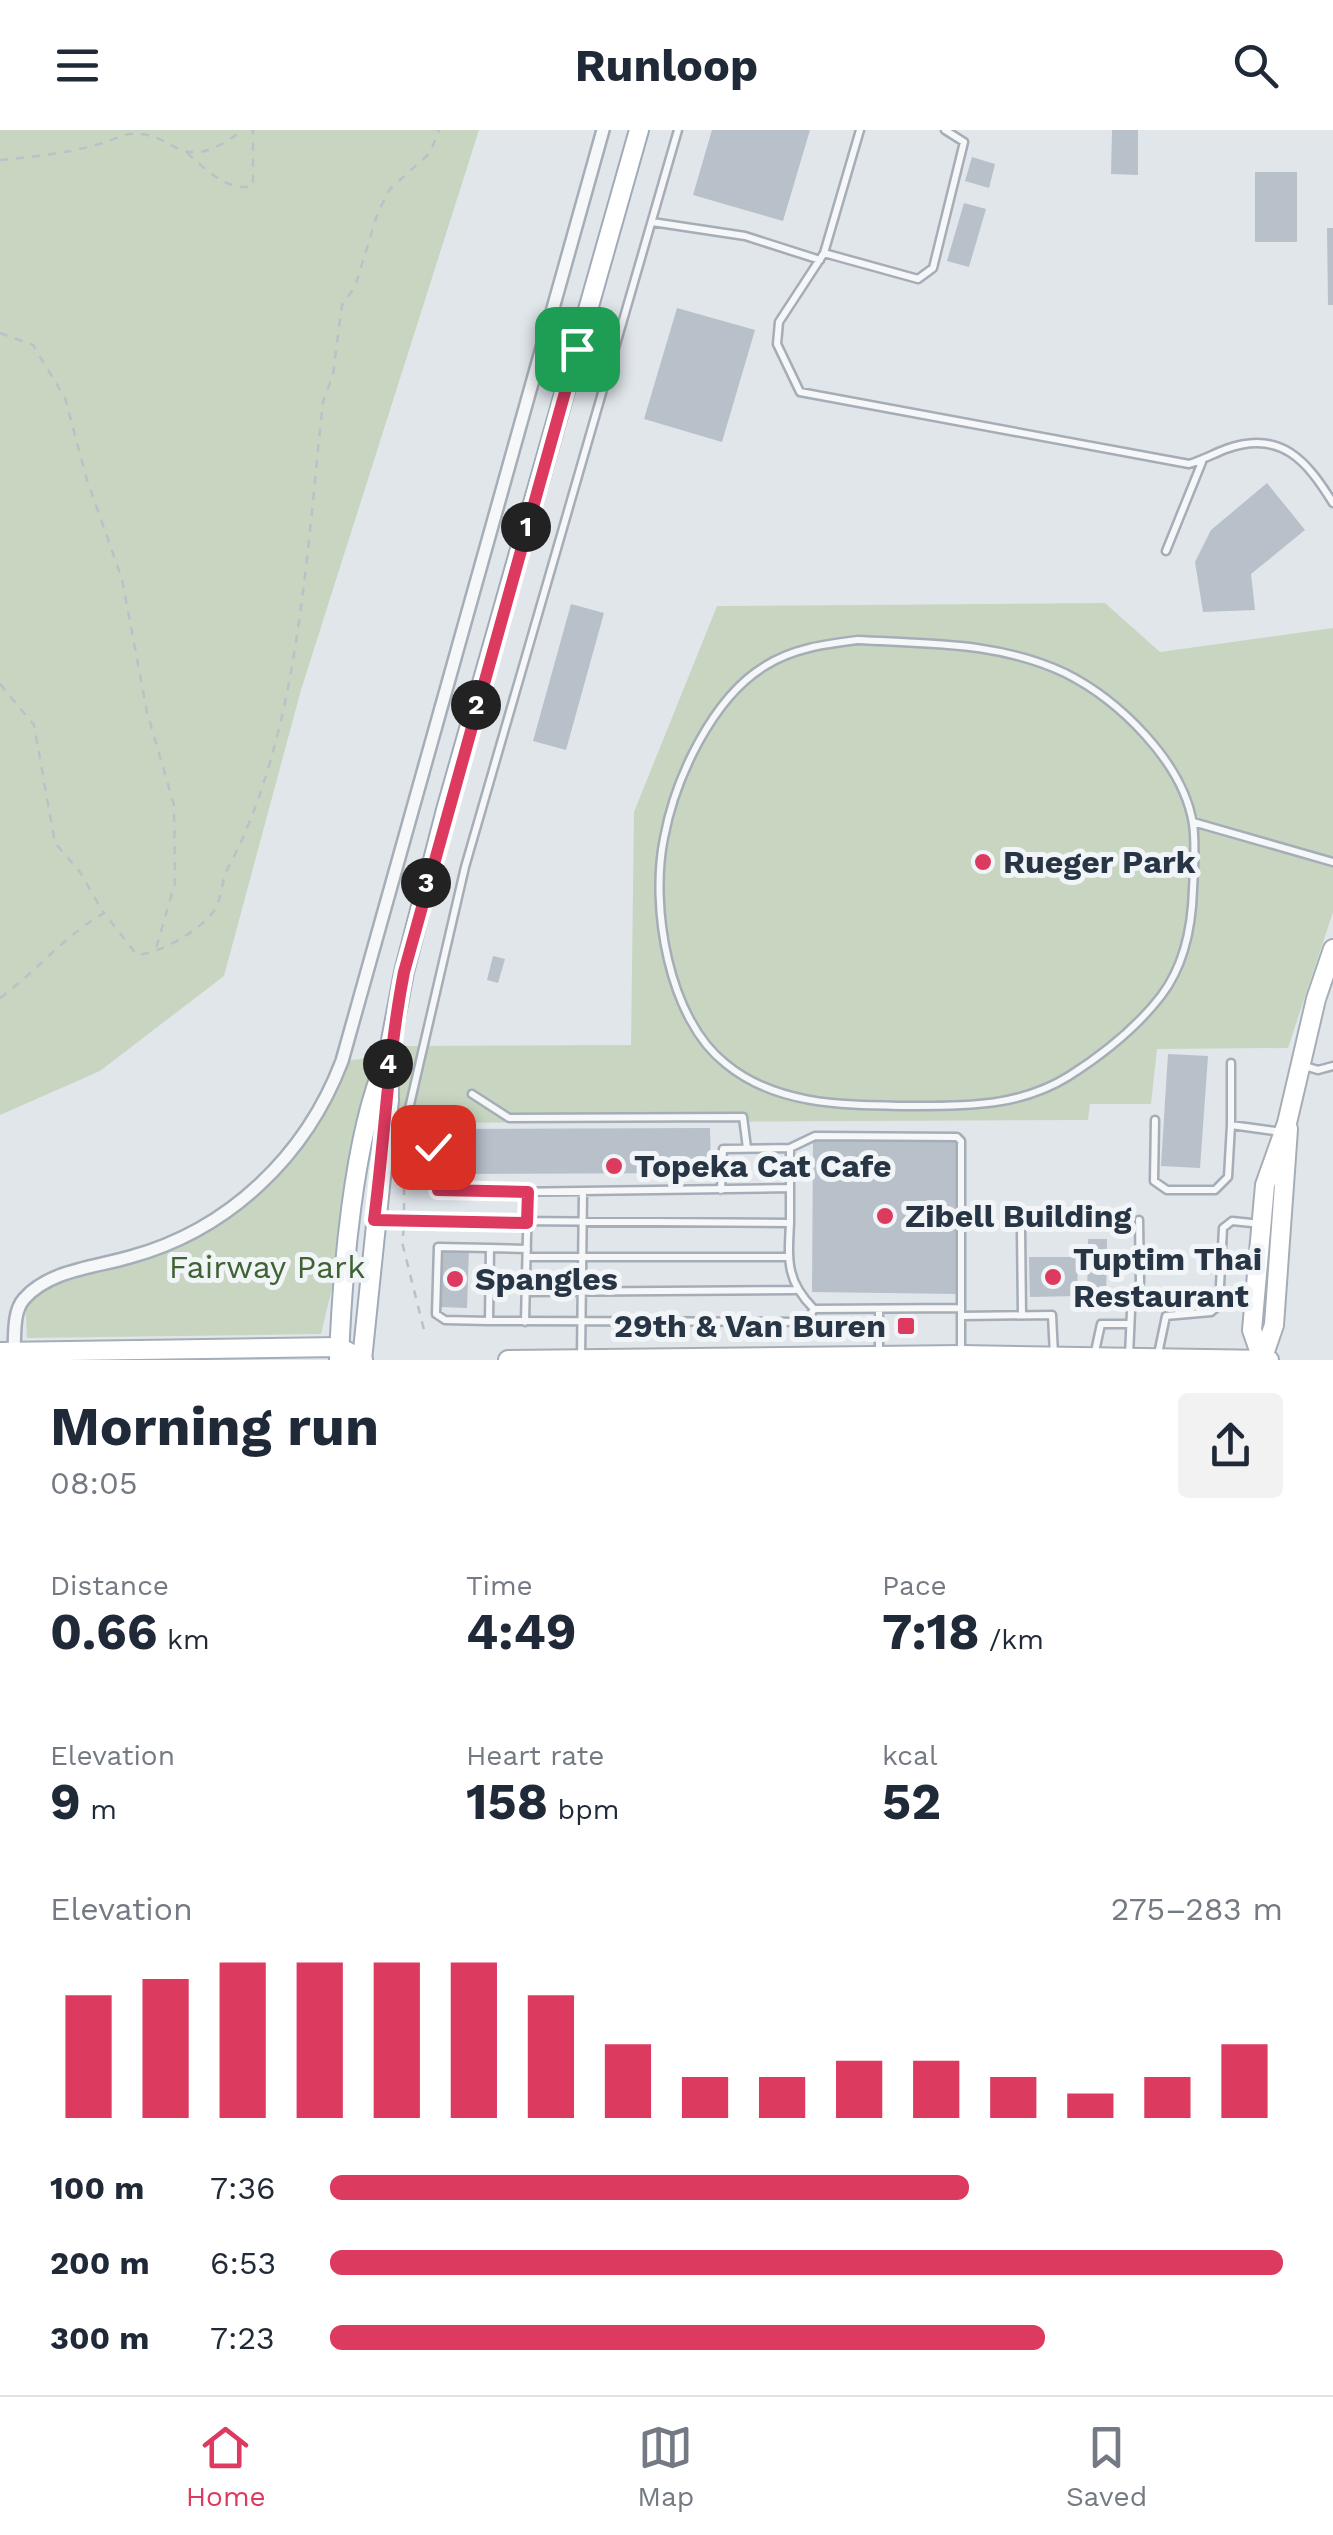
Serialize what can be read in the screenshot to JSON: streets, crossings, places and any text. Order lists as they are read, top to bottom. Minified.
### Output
{"parks":["Fairway Park"],"places":{"other":["Rueger Park","Topeka Cat Cafe","Zibell Building","Tuptim Thai Restaurant","Spangles"],"transit":["29th & Van Buren"]},"page":{"header":"Runloop","pins":["1","2","3","4"],"heading":["Morning run","08:05"],"stats":[["Distance","0.66 km"],["Time","4:49"],["Pace","7:18 /km"],["Elevation","9 m"],["Heart rate","158 bpm"],["kcal","52"]],"chart":["Elevation","275–283 m"],"list":[{"name":"100 m","note":"7:36"},{"name":"200 m","note":"6:53"},{"name":"300 m","note":"7:23"}],"tabs":["Home","Map","Saved"]}}
